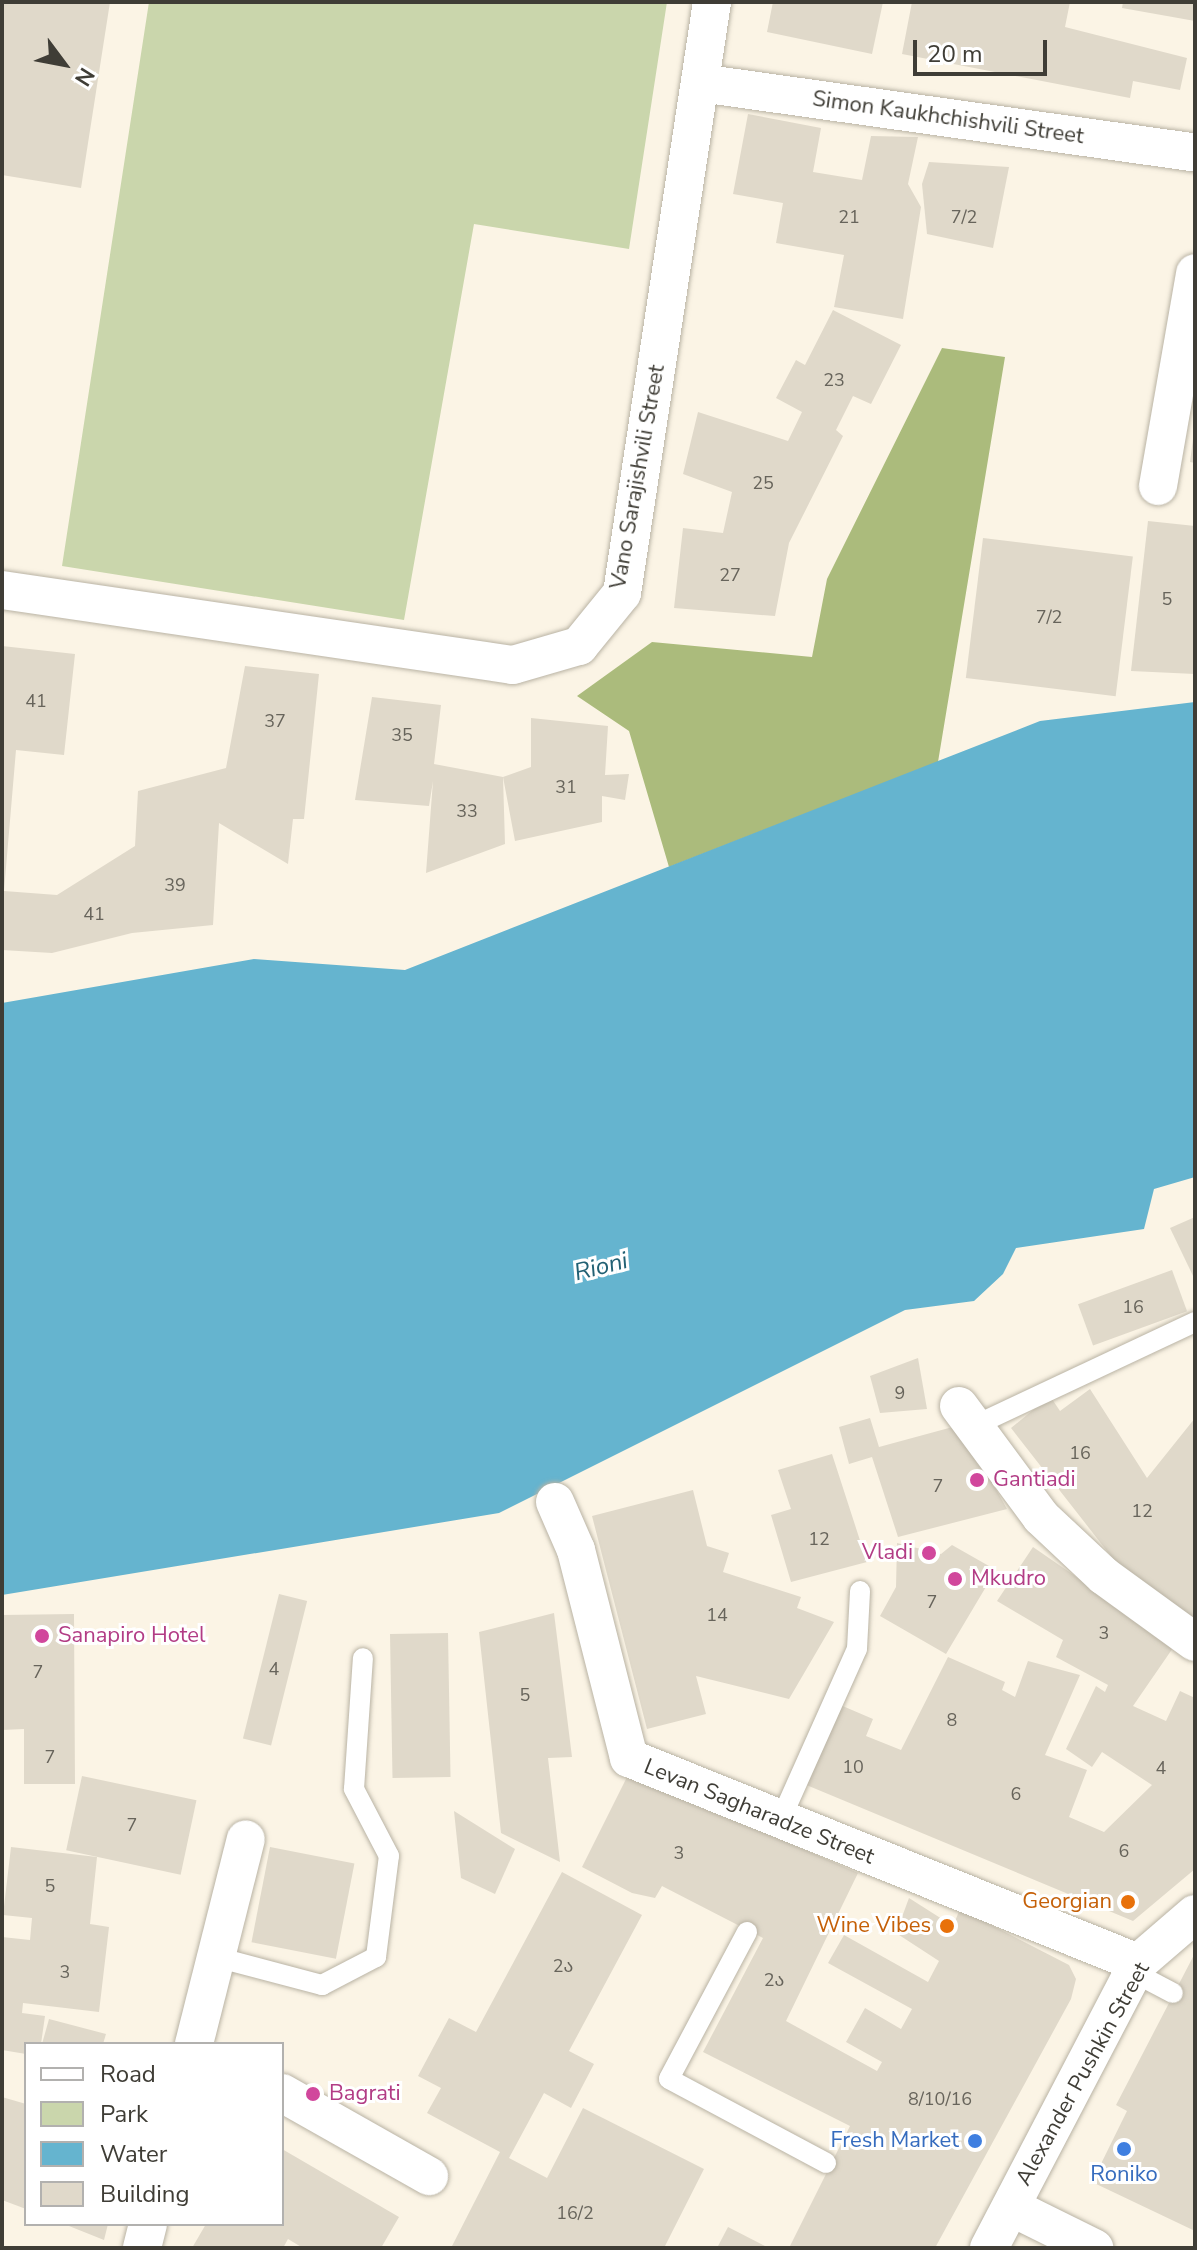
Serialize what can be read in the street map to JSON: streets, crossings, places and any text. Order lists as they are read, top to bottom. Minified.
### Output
{"streets":{"street":["Simon Kaukhchishvili Street","Vano Sarajishvili Street","Levan Sagharadze Street","Alexander Pushkin Street"]},"crossings":[["Simon Kaukhchishvili Street","Vano Sarajishvili Street"],["Levan Sagharadze Street","Alexander Pushkin Street"]],"water":["Rioni"],"places":["Gantiadi","Vladi","Mkudro","Sanapiro Hotel","Georgian","Wine Vibes","Bagrati","Fresh Market","Roniko"],"house_numbers":["21","7/2","23","25","27","5","7/2","41","37","35","31","33","39","41","16","9","16","7","12","12","7","14","3","4","7","5","8","7","10","4","6","7","6","3","5","2ა","3","2ა","8/10/16","16/2"],"legend":["Road","Park","Water","Building"],"scale_bar":"20 m","north":"bottom right"}
